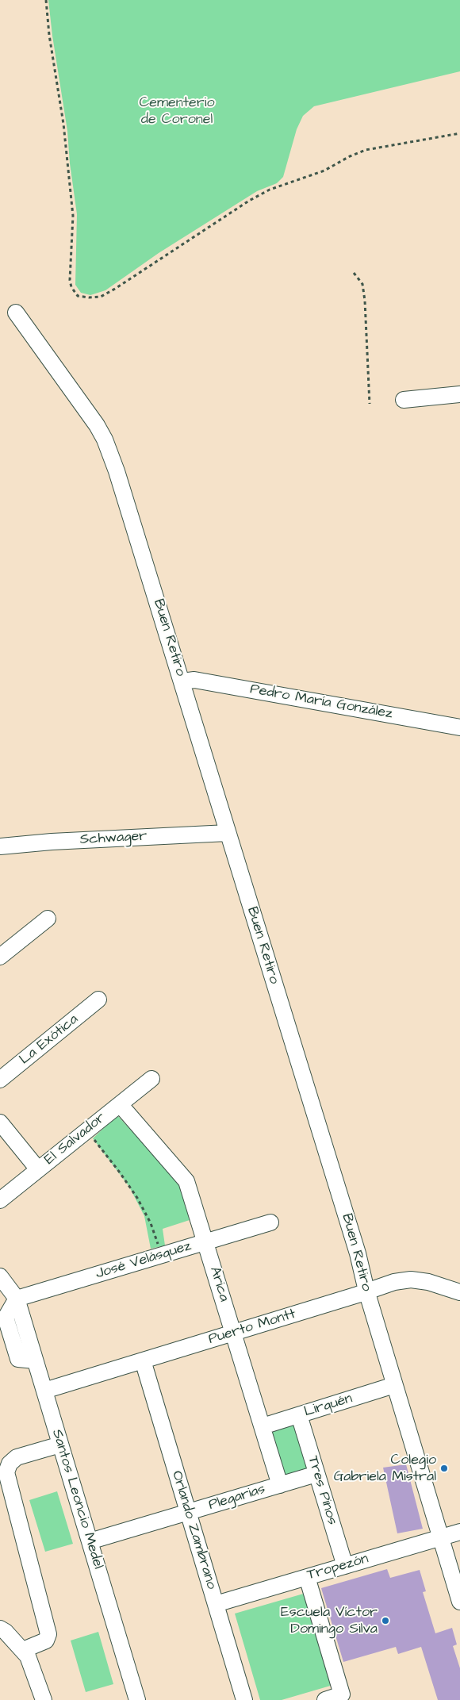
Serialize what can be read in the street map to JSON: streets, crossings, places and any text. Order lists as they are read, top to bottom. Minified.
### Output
{"streets":{"street":["Buen Retiro","Pedro María González","Schwager","La Exótica","El Salvador","José Velásquez","Arica","Puerto Montt","Lirquén","Tres Pinos","Plegarias","Santos Leoncio Medel","Orlando Zambrano","Tropezón"]},"crossings":[["Buen Retiro","Pedro María González"],["Buen Retiro","Schwager"],["Buen Retiro","Puerto Montt"],["Buen Retiro","Lirquén"],["Buen Retiro","Tropezón"],["El Salvador","Arica"],["José Velásquez","Arica"],["José Velásquez","Santos Leoncio Medel"],["Arica","Puerto Montt"],["Arica","Lirquén"],["Arica","Plegarias"],["Puerto Montt","Santos Leoncio Medel"],["Puerto Montt","Orlando Zambrano"],["Lirquén","Tres Pinos"],["Tres Pinos","Plegarias"],["Tres Pinos","Tropezón"],["Plegarias","Santos Leoncio Medel"],["Plegarias","Orlando Zambrano"],["Orlando Zambrano","Tropezón"]],"parks":["Cementerio de Coronel"],"places":["Colegio Gabriela Mistral","Escuela Víctor Domingo Silva"]}
